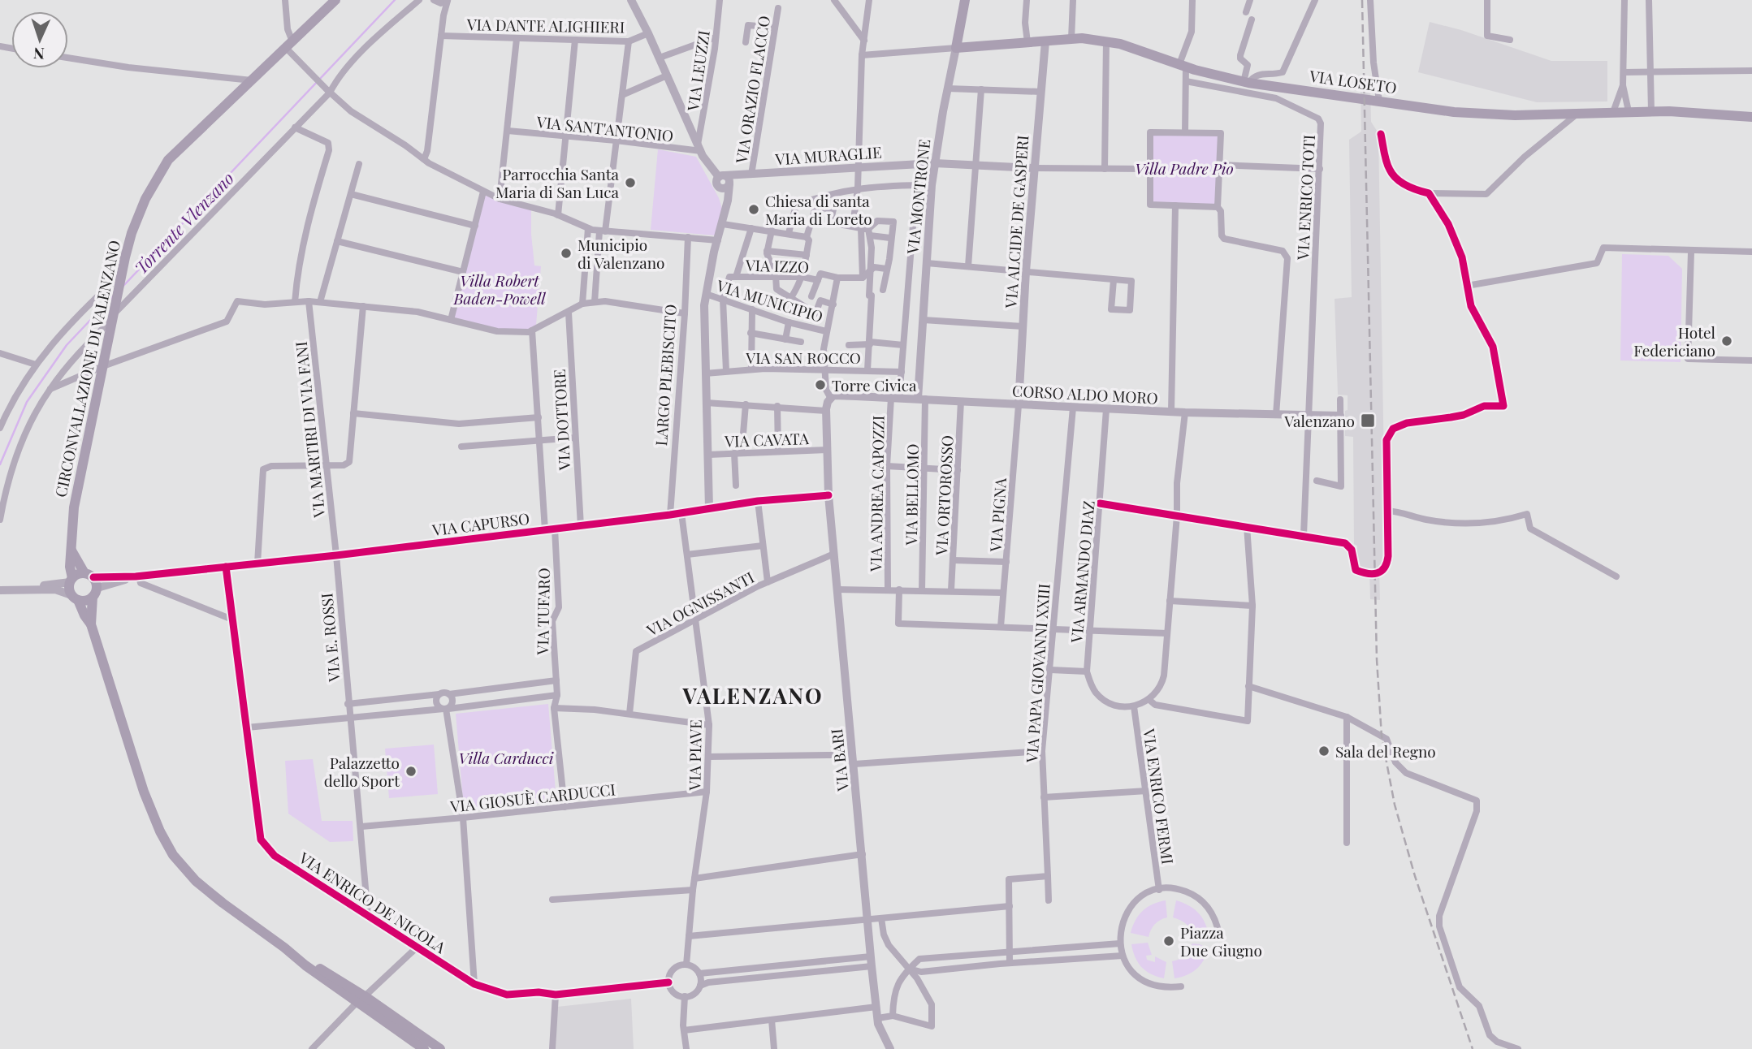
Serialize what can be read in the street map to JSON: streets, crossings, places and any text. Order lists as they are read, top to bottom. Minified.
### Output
{"streets":{"main road":["VIA LOSETO","VIA MONTRONE","CIRCONVALLAZIONE DI VALENZANO"],"street":["VIA DANTE ALIGHIERI","VIA LEUZZI","VIA ORAZIO FLACCO","VIA SANT'ANTONIO","VIA MURAGLIE","VIA ENRICO TOTI","VIA ALCIDE DE GASPERI","VIA IZZO","VIA MUNICIPIO","VIA SAN ROCCO","LARGO PLEBISCITO","CORSO ALDO MORO","VIA DOTTORE","VIA MARTIRI DI VIA FANI","VIA CAVATA","VIA ANDREA CAPOZZI","VIA BELLOMO","VIA ORTOROSSO","VIA PIGNA","VIA CAPURSO","VIA ARMANDO DIAZ","VIA OGNISSANTI","VIA TUFARO","VIA E. ROSSI","VIA PAPA GIOVANNI XXIII","VIA PIAVE","VIA BARI","VIA ENRICO FERMI","VIA GIOSUÈ CARDUCCI","VIA ENRICO DE NICOLA"]},"crossings":[["VIA LEUZZI","VIA SANT'ANTONIO"],["VIA LOSETO","VIA MONTRONE"],["VIA LOSETO","VIA ALCIDE DE GASPERI"],["VIA ORAZIO FLACCO","VIA MURAGLIE"],["VIA MURAGLIE","VIA MONTRONE"],["VIA MURAGLIE","VIA ALCIDE DE GASPERI"],["VIA MONTRONE","CORSO ALDO MORO"],["VIA MONTRONE","VIA BELLOMO"],["VIA ENRICO TOTI","CORSO ALDO MORO"],["VIA ALCIDE DE GASPERI","CORSO ALDO MORO"],["VIA ALCIDE DE GASPERI","VIA PIGNA"],["VIA SAN ROCCO","VIA ANDREA CAPOZZI"],["LARGO PLEBISCITO","VIA CAPURSO"],["CORSO ALDO MORO","VIA ANDREA CAPOZZI"],["CORSO ALDO MORO","VIA BELLOMO"],["CORSO ALDO MORO","VIA ORTOROSSO"],["CORSO ALDO MORO","VIA PIGNA"],["CORSO ALDO MORO","VIA ARMANDO DIAZ"],["CORSO ALDO MORO","VIA PAPA GIOVANNI XXIII"],["CORSO ALDO MORO","VIA BARI"],["VIA DOTTORE","VIA CAPURSO"],["VIA MARTIRI DI VIA FANI","VIA CAPURSO"],["VIA MARTIRI DI VIA FANI","VIA E. ROSSI"],["VIA CAVATA","VIA BARI"],["VIA CAPURSO","VIA TUFARO"],["VIA CAPURSO","VIA E. ROSSI"],["VIA CAPURSO","VIA PIAVE"],["VIA CAPURSO","VIA BARI"],["VIA ARMANDO DIAZ","VIA ENRICO FERMI"],["VIA OGNISSANTI","VIA PIAVE"],["VIA OGNISSANTI","VIA BARI"],["VIA TUFARO","VIA GIOSUÈ CARDUCCI"],["VIA E. ROSSI","VIA GIOSUÈ CARDUCCI"],["VIA E. ROSSI","VIA ENRICO DE NICOLA"],["VIA PIAVE","VIA GIOSUÈ CARDUCCI"],["VIA PIAVE","VIA ENRICO DE NICOLA"]],"districts":["VALENZANO"],"water":["Torrente Vlenzano"],"parks":["Villa Padre Pio","Villa Robert Baden-Powell","Villa Carducci"],"places":{"other":["Parrocchia Santa Maria di San Luca","Chiesa di santa Maria di Loreto","Municipio di Valenzano","Hotel Federiciano","Torre Civica","Sala del Regno","Palazzetto dello Sport","Piazza Due Giugno"],"transit":["Valenzano"]},"north":"bottom"}
